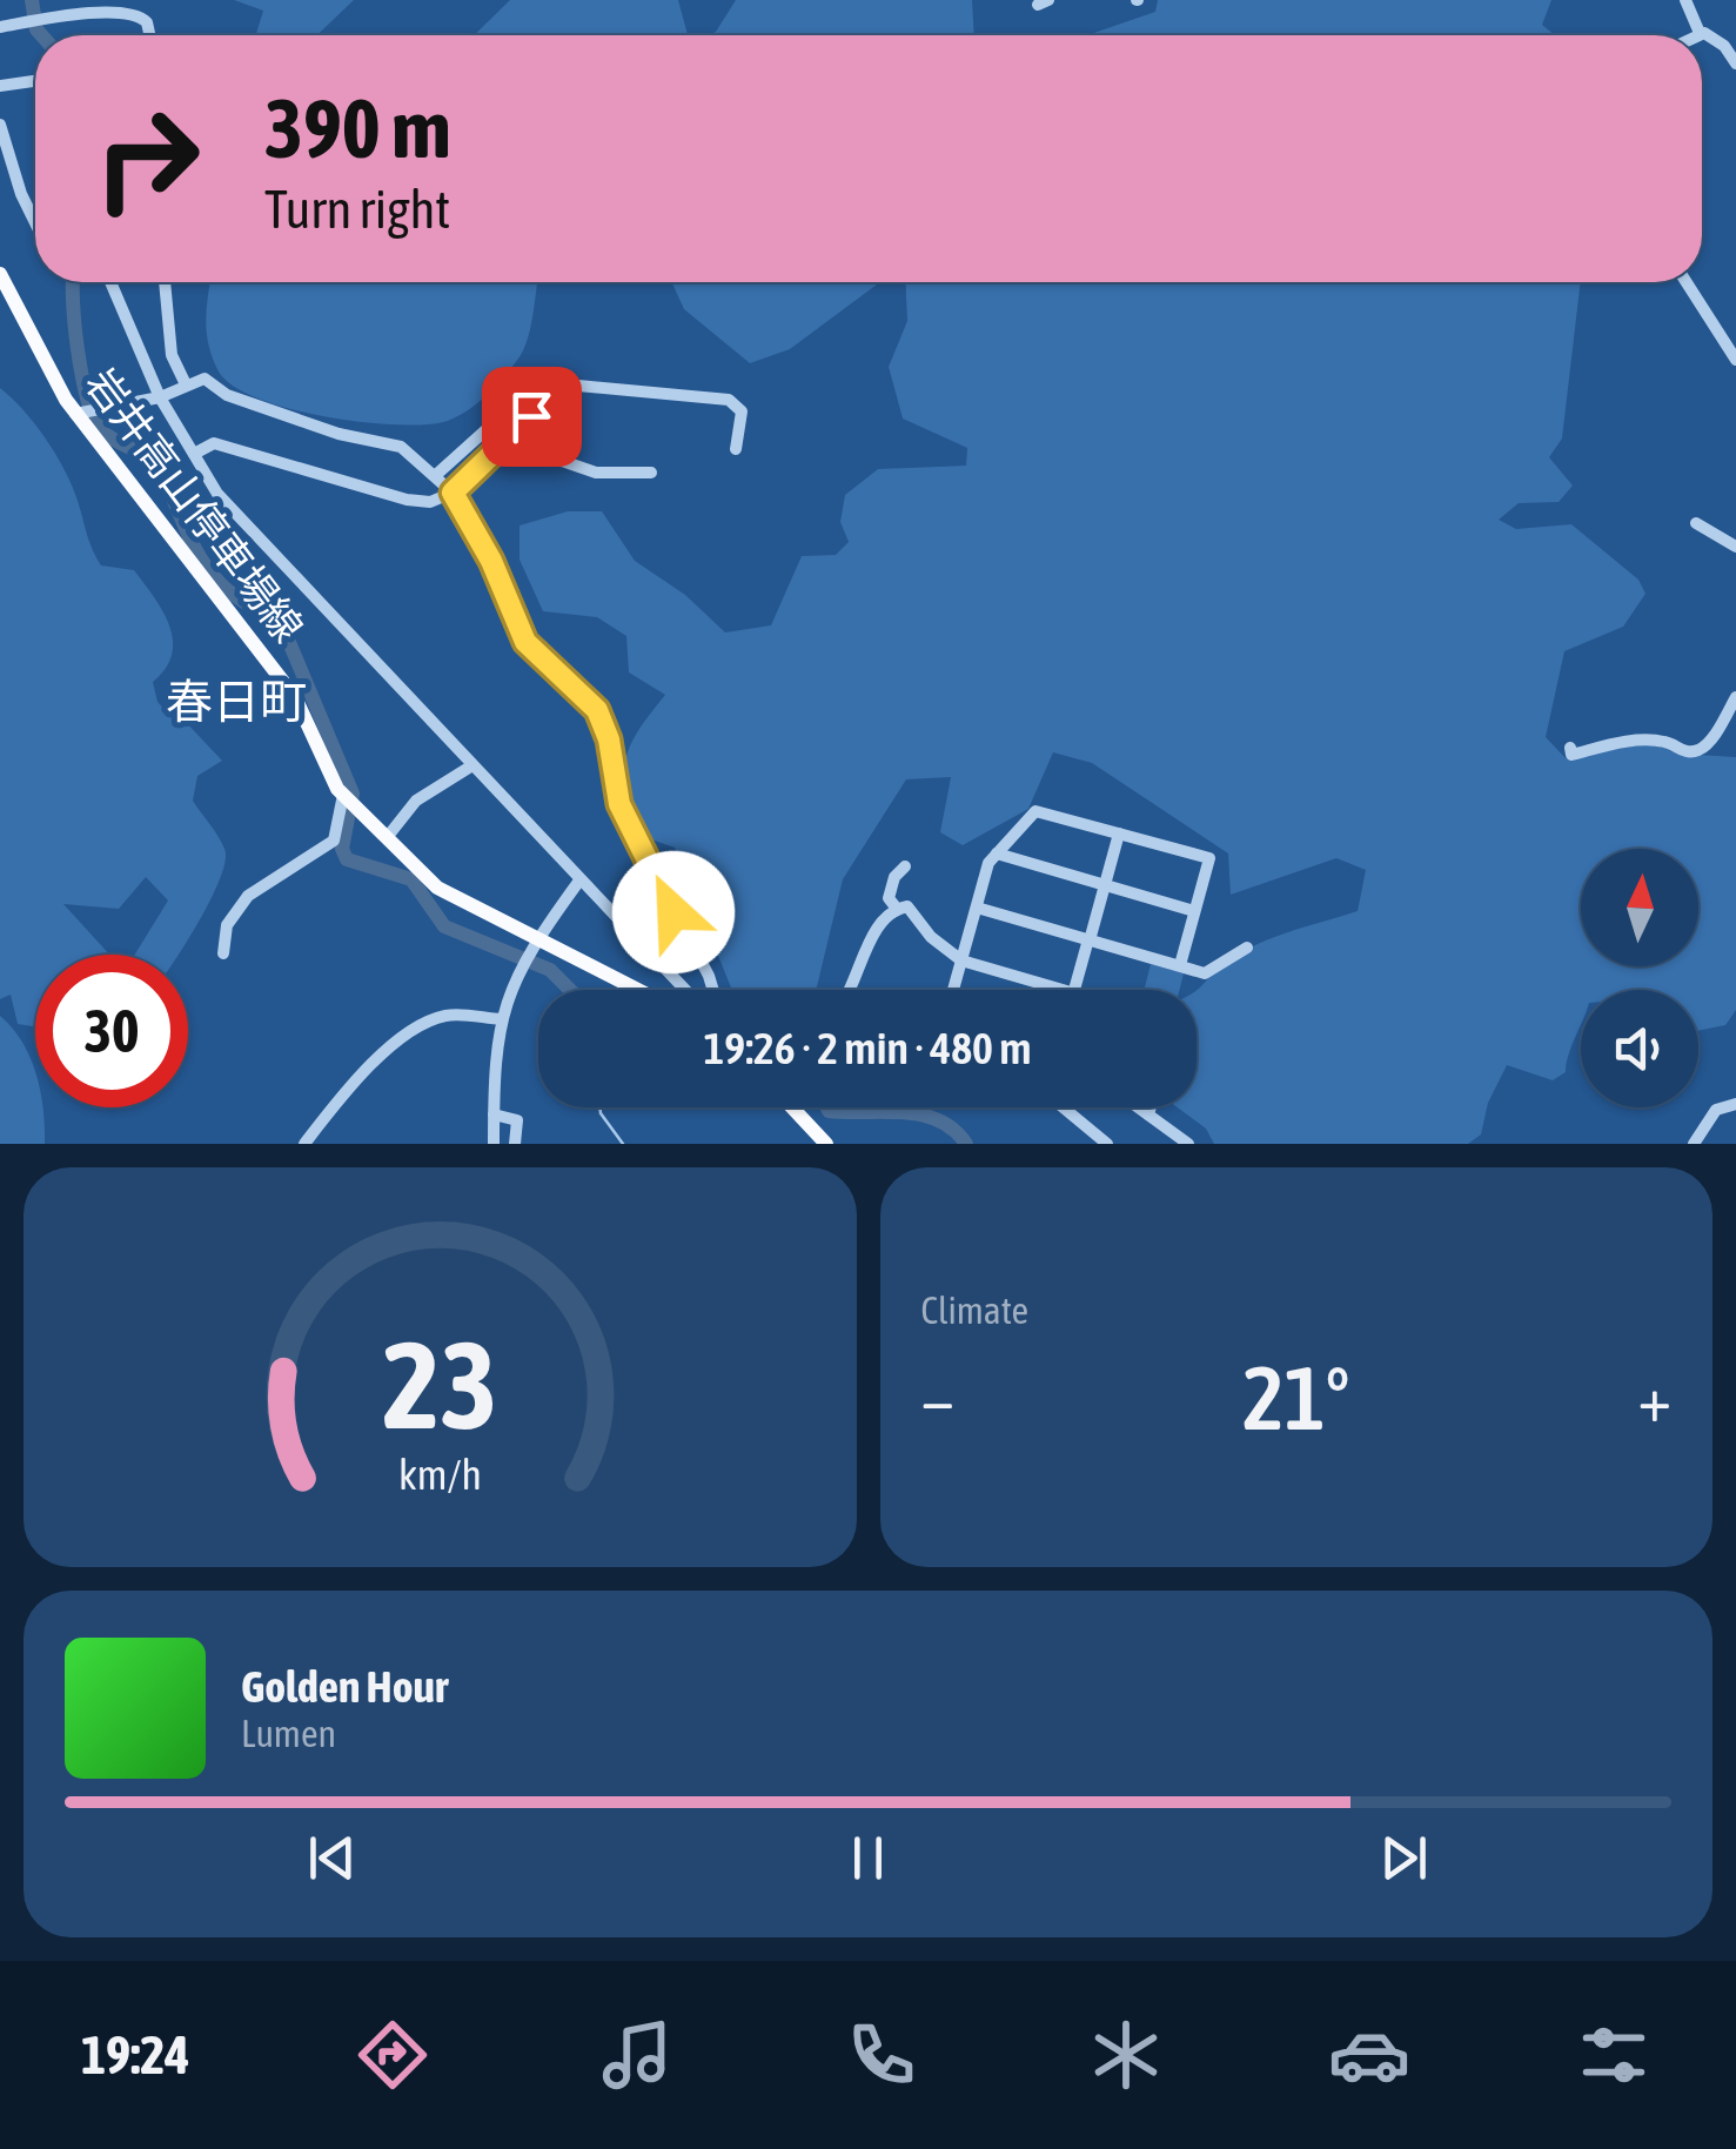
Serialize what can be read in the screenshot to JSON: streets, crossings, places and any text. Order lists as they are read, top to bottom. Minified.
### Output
{"streets":{"main road":["岩井高山停車場線"]},"districts":["春日町"],"north":"top","page":{"turn":["390 m","Turn right"],"limit":"30","trip":"19:26 · 2 min · 480 m","tile":"Climate","heat":["−","21°","+"],"song":["Golden Hour","Lumen"],"tabs":"19:24","gauge":["23","km/h"]}}
